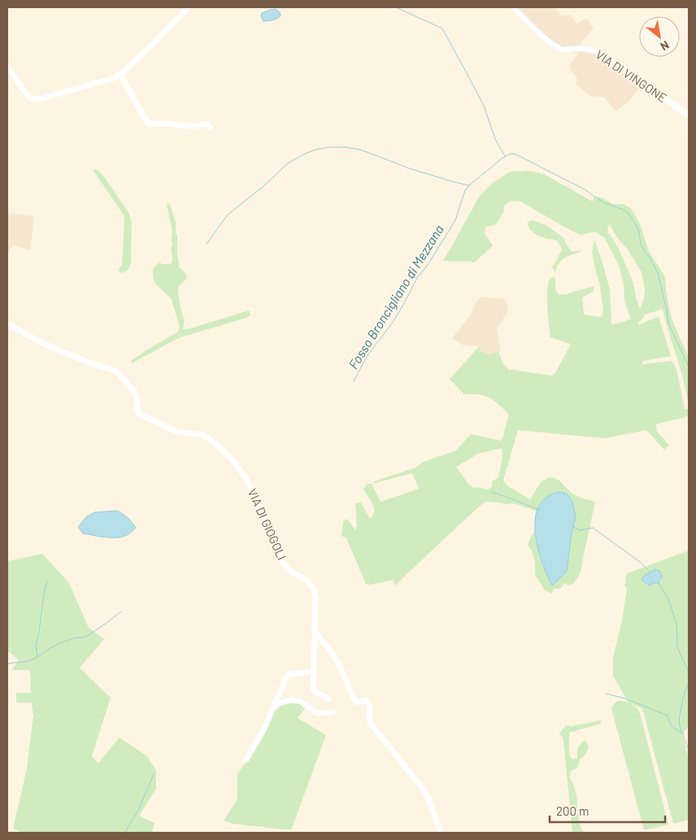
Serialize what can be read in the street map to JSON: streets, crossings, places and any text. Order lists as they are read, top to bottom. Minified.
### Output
{"streets":{"street":["VIA DI VINGONE","VIA DI GIOGOLI"]},"water":["Fosso Broncigliano di Mezzana"],"scale_bar":"200 m","north":"bottom right"}
